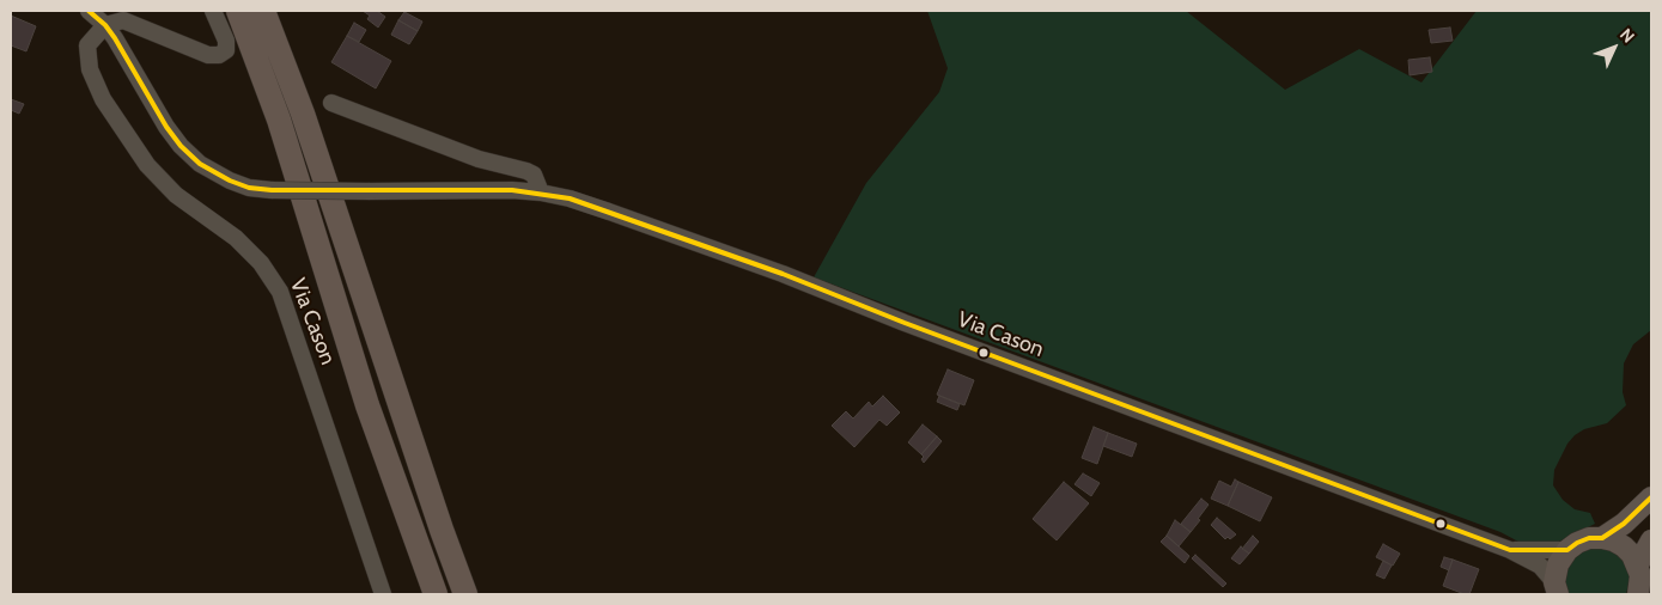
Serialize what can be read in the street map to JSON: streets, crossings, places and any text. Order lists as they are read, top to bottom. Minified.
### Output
{"streets":{"street":["Via Cason"]},"north":"top right"}
